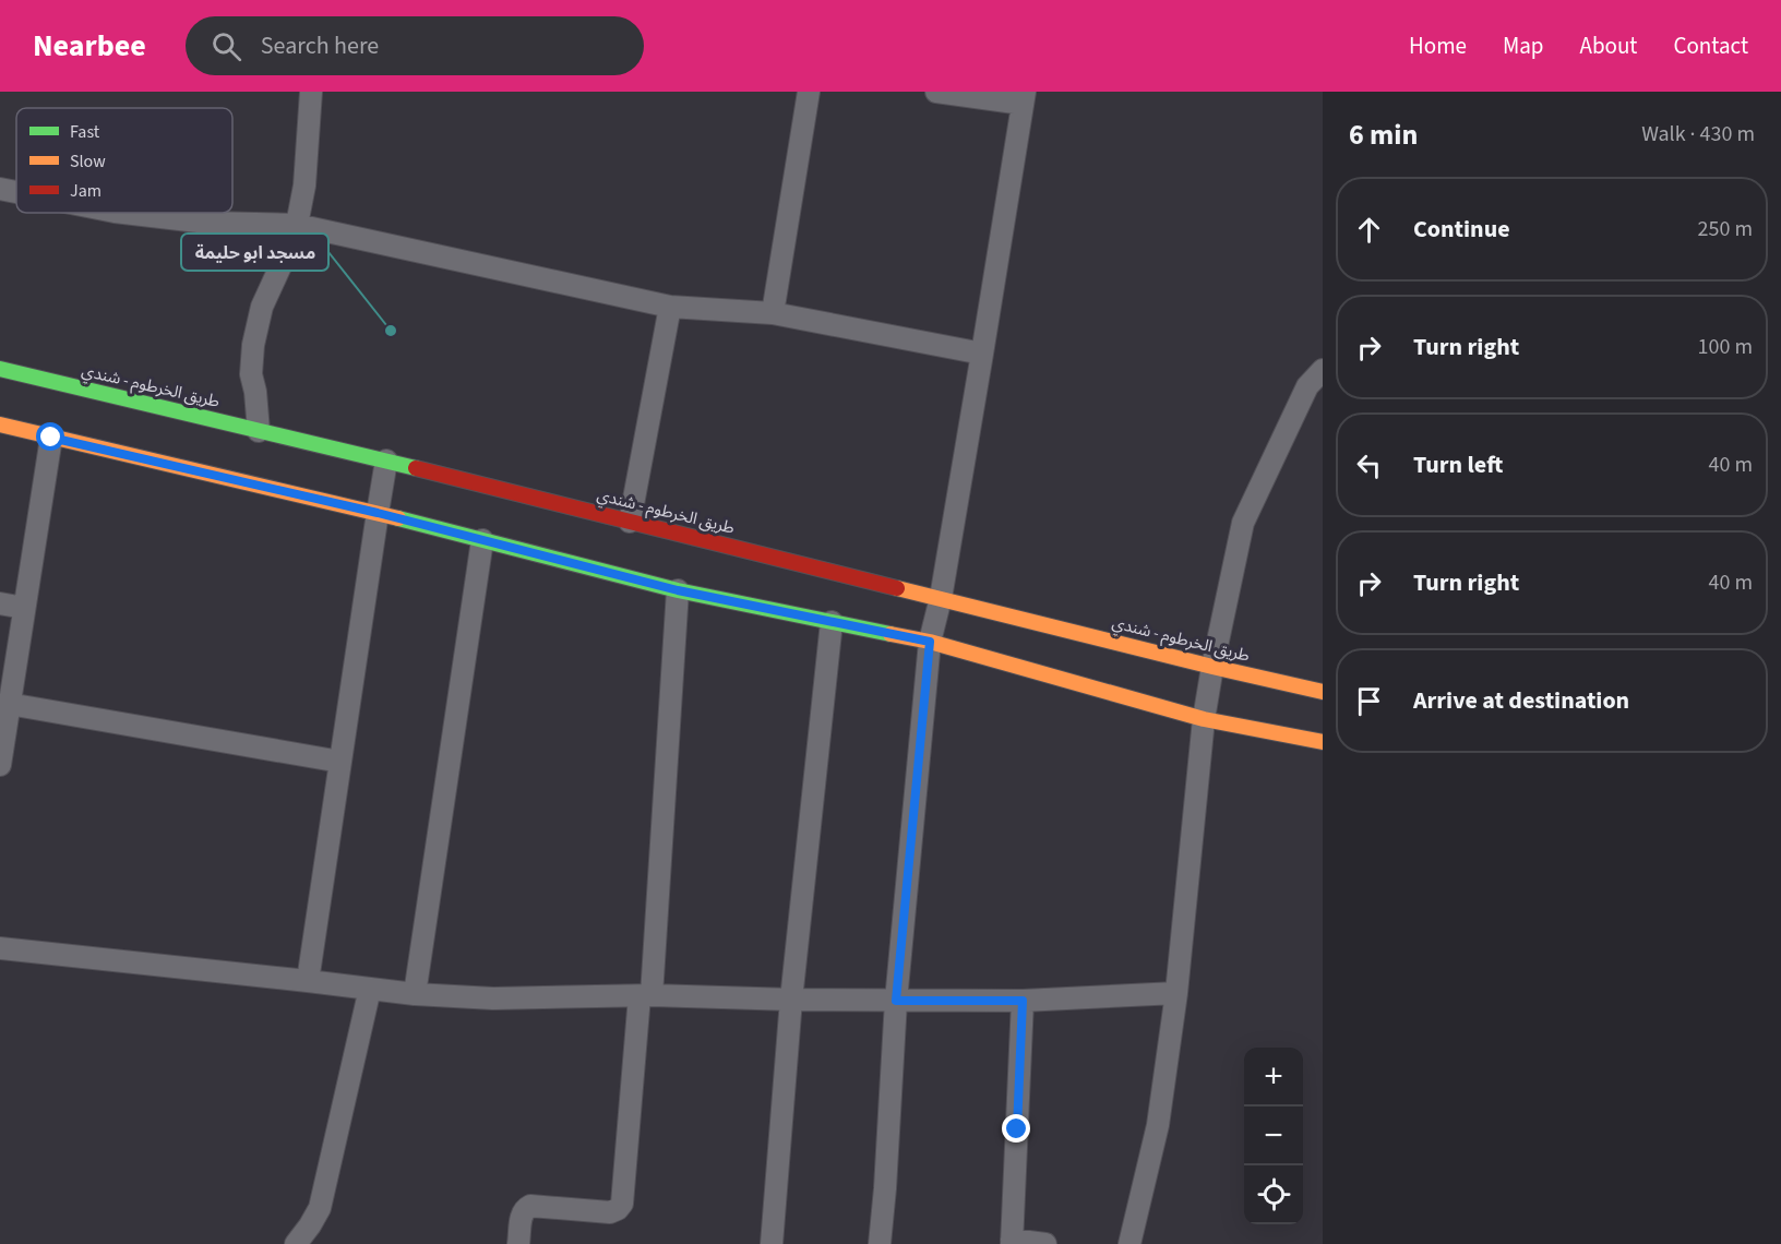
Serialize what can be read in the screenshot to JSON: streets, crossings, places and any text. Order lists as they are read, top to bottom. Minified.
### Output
{"streets":{"main road":["طريق الخرطوم - شندي"]},"places":["مسجد ابو حليمة"],"legend":["Fast","Slow","Jam"],"page":{"header":"Nearbee","search":"Search here","nav":["Home","Map","About","Contact"],"heading":["6 min","Walk · 430 m"],"list":[["Continue","250 m"],["Turn right","100 m"],["Turn left","40 m"],["Turn right","40 m"],"Arrive at destination"],"map_buttons":["+","−"]}}
